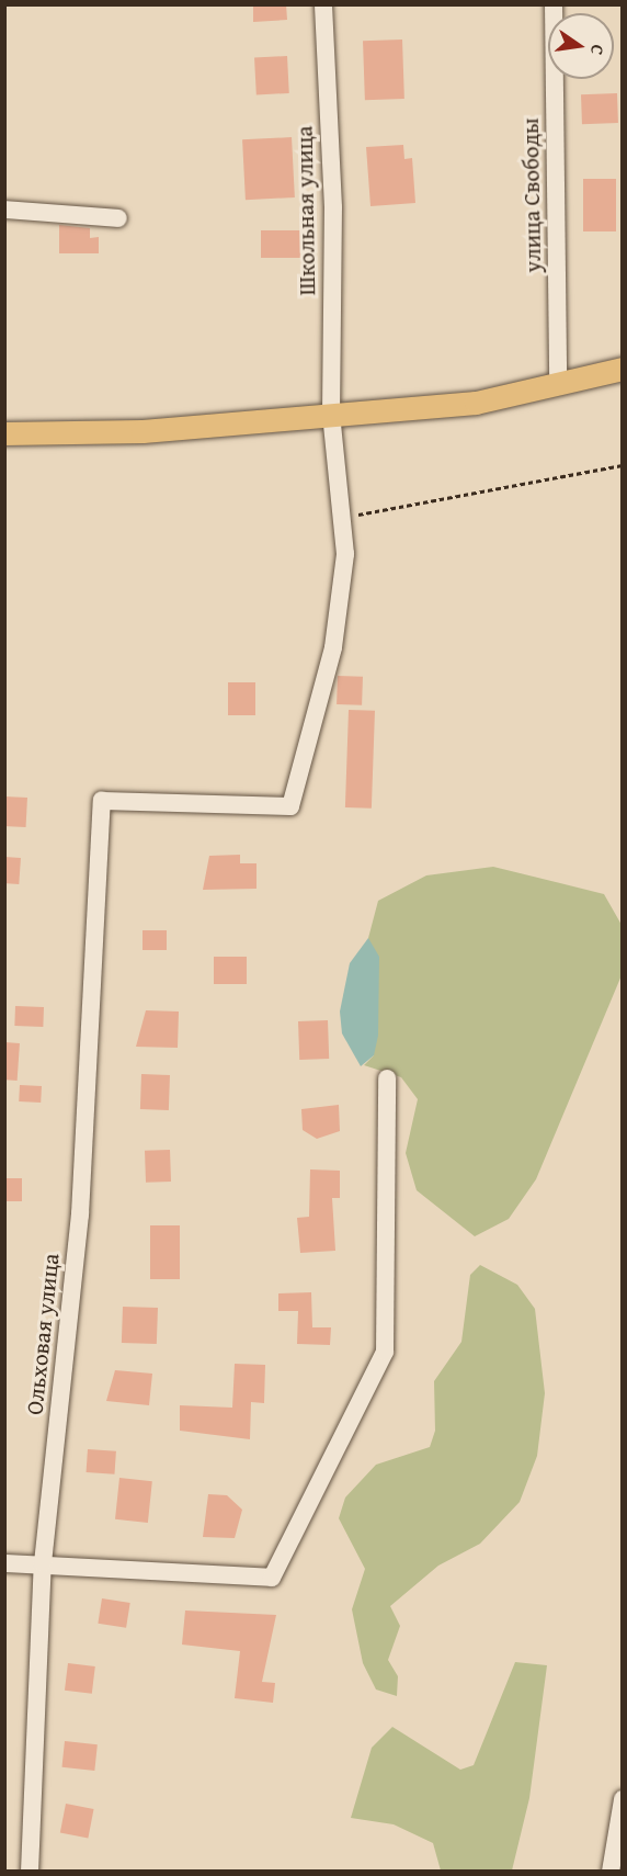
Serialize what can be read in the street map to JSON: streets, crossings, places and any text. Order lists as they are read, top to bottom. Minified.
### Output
{"streets":{"street":["улица Свободы","Школьная улица","Ольховая улица"]},"crossings":[["Школьная улица","Ольховая улица"]],"north":"right"}
